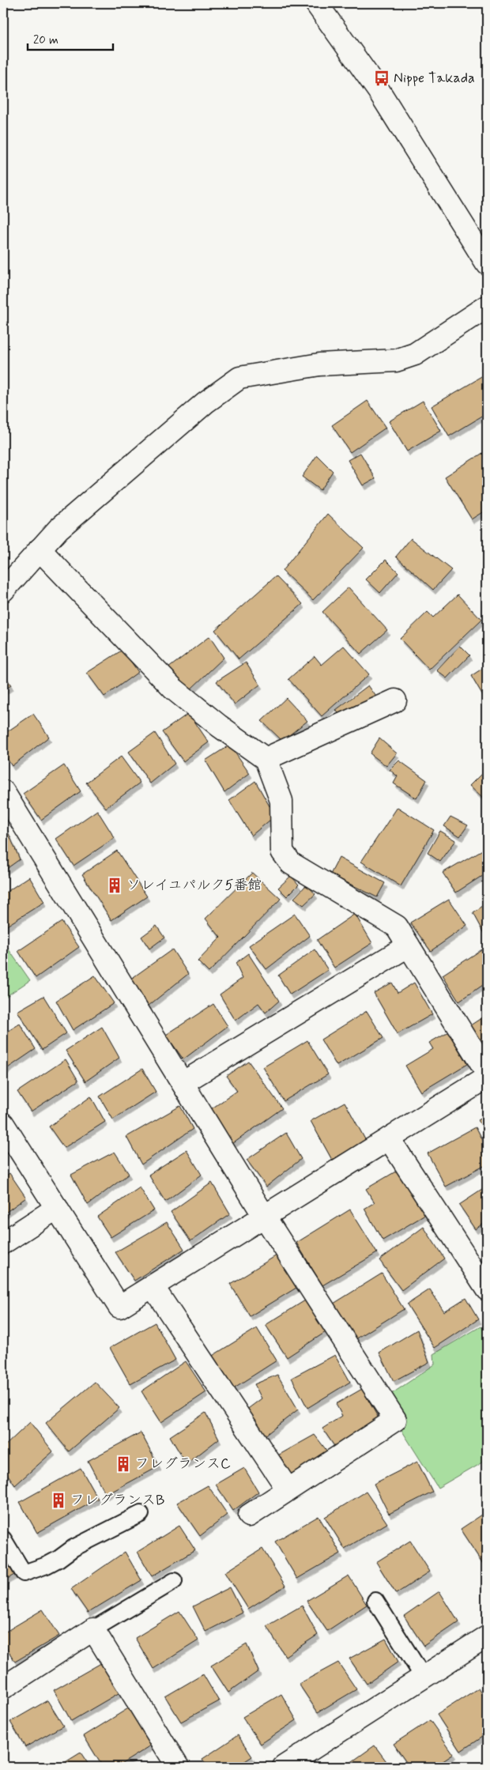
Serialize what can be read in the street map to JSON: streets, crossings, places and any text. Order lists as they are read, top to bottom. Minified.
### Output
{"places":{"bus stop":["Nippe Takada"],"building":["ソレイユパルク5番館","フレグランスC","フレグランスB"]},"scale_bar":"20 m"}
